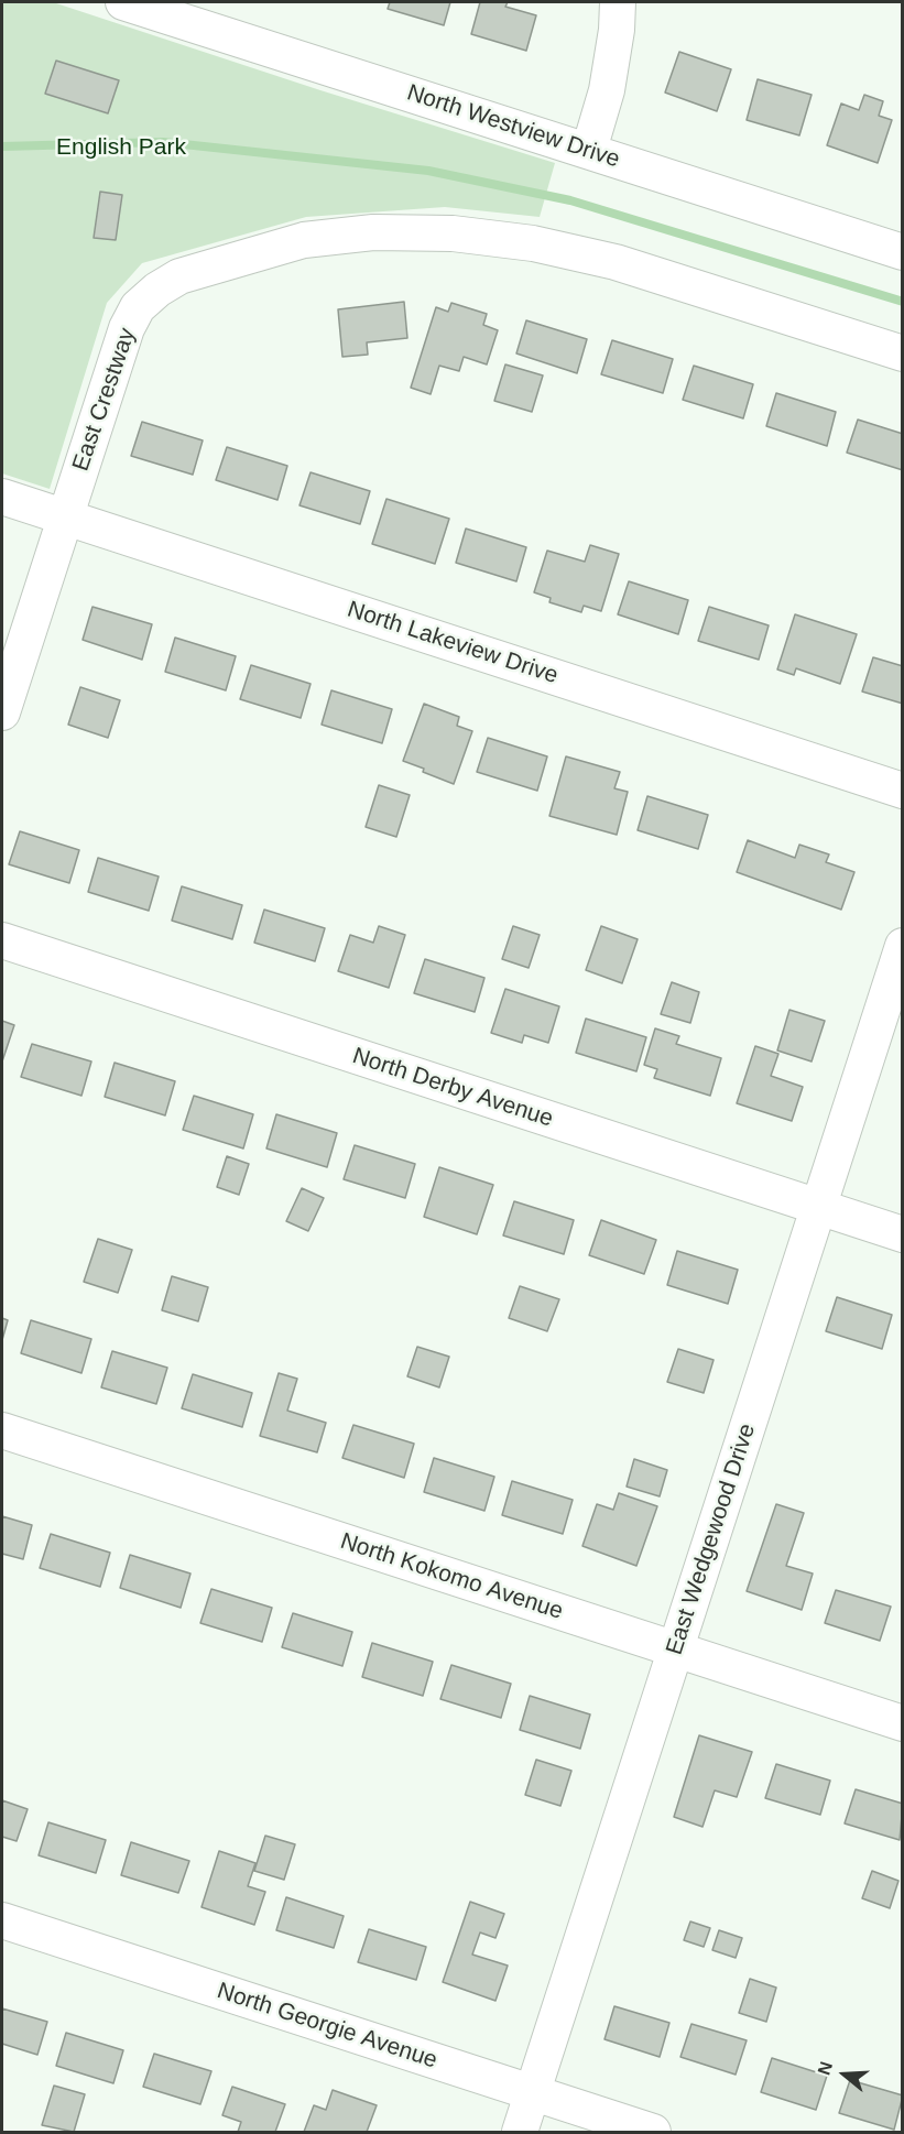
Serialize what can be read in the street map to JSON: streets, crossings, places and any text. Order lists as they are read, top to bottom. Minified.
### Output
{"streets":{"street":["North Westview Drive","East Crestway","North Lakeview Drive","North Derby Avenue","East Wedgewood Drive","North Kokomo Avenue","North Georgie Avenue"]},"crossings":[["East Crestway","North Lakeview Drive"],["North Derby Avenue","East Wedgewood Drive"],["East Wedgewood Drive","North Kokomo Avenue"],["East Wedgewood Drive","North Georgie Avenue"]],"parks":["English Park"],"north":"left"}
